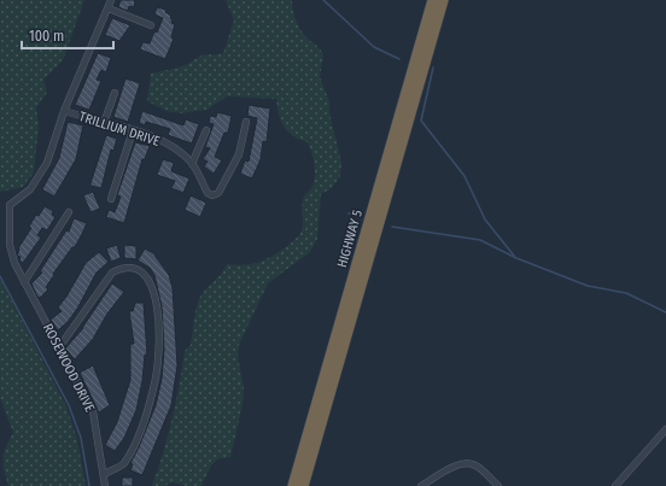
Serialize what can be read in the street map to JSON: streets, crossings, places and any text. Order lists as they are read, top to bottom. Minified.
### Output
{"streets":{"highway":["HIGHWAY 5"],"street":["TRILLIUM DRIVE","ROSEWOOD DRIVE"]},"crossings":[["TRILLIUM DRIVE","ROSEWOOD DRIVE"]],"scale_bar":"100 m"}
